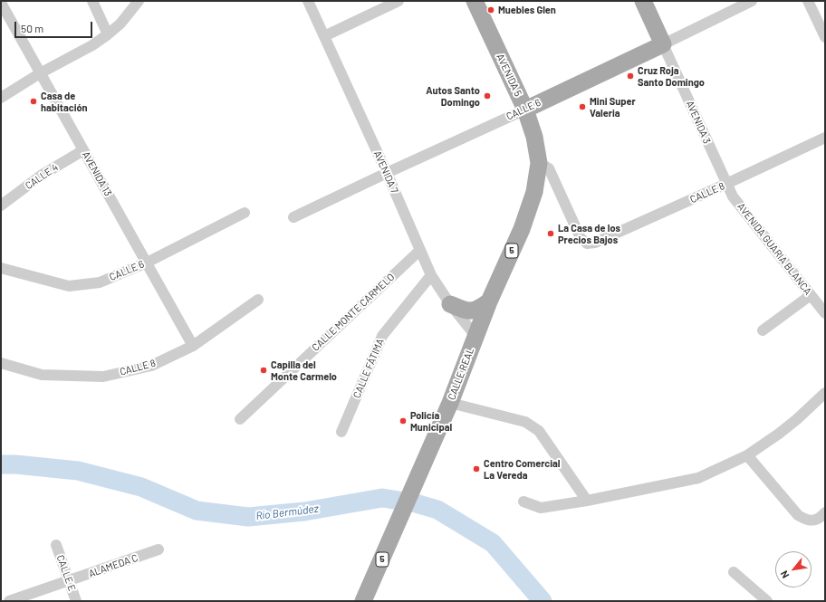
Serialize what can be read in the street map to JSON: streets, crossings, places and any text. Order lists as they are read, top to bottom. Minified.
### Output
{"streets":{"main road":["AVENIDA 5","CALLE 6","AVENIDA 3","5","CALLE REAL"],"street":["AVENIDA 7","AVENIDA 13","CALLE 4","CALLE 8","AVENIDA GUARIA BLANCA","CALLE MONTE CARMELO","CALLE FÁTIMA","ALAMEDA C","CALLE E"]},"crossings":[["AVENIDA 5","CALLE 6"],["AVENIDA 5","CALLE 8"],["AVENIDA 5","CALLE REAL"],["CALLE 6","AVENIDA 3"],["CALLE 6","AVENIDA 7"],["CALLE 6","AVENIDA 13"],["AVENIDA 3","CALLE 8"],["AVENIDA 3","AVENIDA GUARIA BLANCA"],["AVENIDA 7","CALLE MONTE CARMELO"],["AVENIDA 7","CALLE FÁTIMA"],["AVENIDA 7","CALLE REAL"],["AVENIDA 13","CALLE 4"],["AVENIDA 13","CALLE 8"],["CALLE 8","AVENIDA GUARIA BLANCA"],["CALLE 8","CALLE REAL"],["ALAMEDA C","CALLE E"]],"water":["Río Bermúdez"],"places":["Muebles Glen","Cruz Roja Santo Domingo","Autos Santo Domingo","Casa de habitación","Mini Super Valeria","La Casa de los Precios Bajos","Capilla del Monte Carmelo","Policía Municipal","Centro Comercial La Vereda"],"scale_bar":"50 m","north":"bottom left"}
